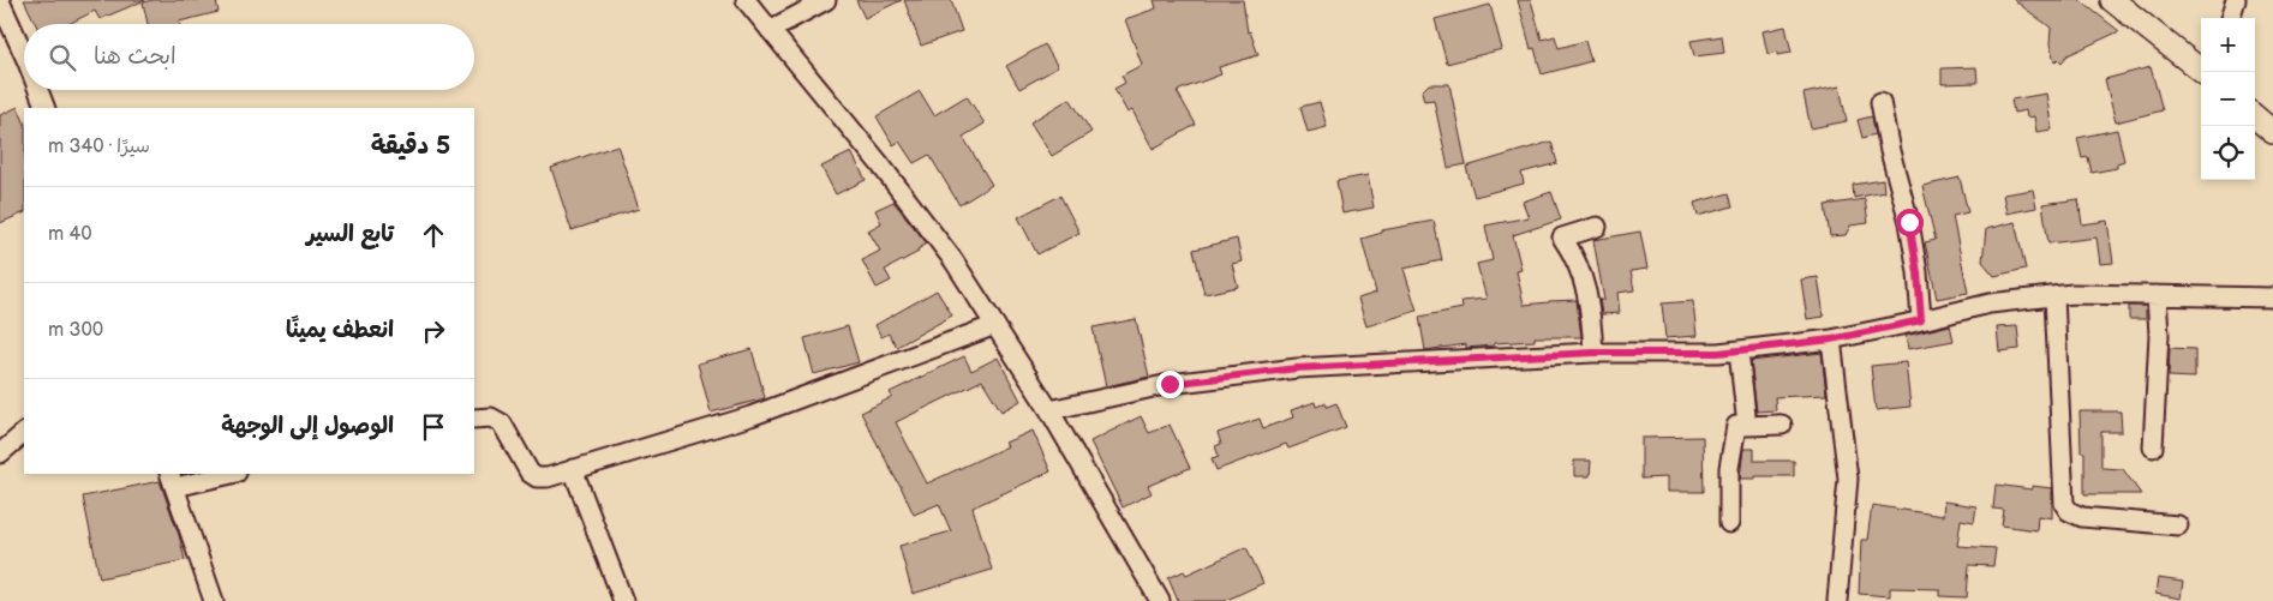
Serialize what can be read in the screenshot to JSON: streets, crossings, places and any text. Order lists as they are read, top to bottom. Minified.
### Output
{"page":{"map_buttons":["+","−"],"search":"ابحث هنا","heading":["5 دقيقة","سيرًا · 340 m"],"list":[["تابع السير","40 m"],["انعطف يمينًا","300 m"],"الوصول إلى الوجهة"]}}
